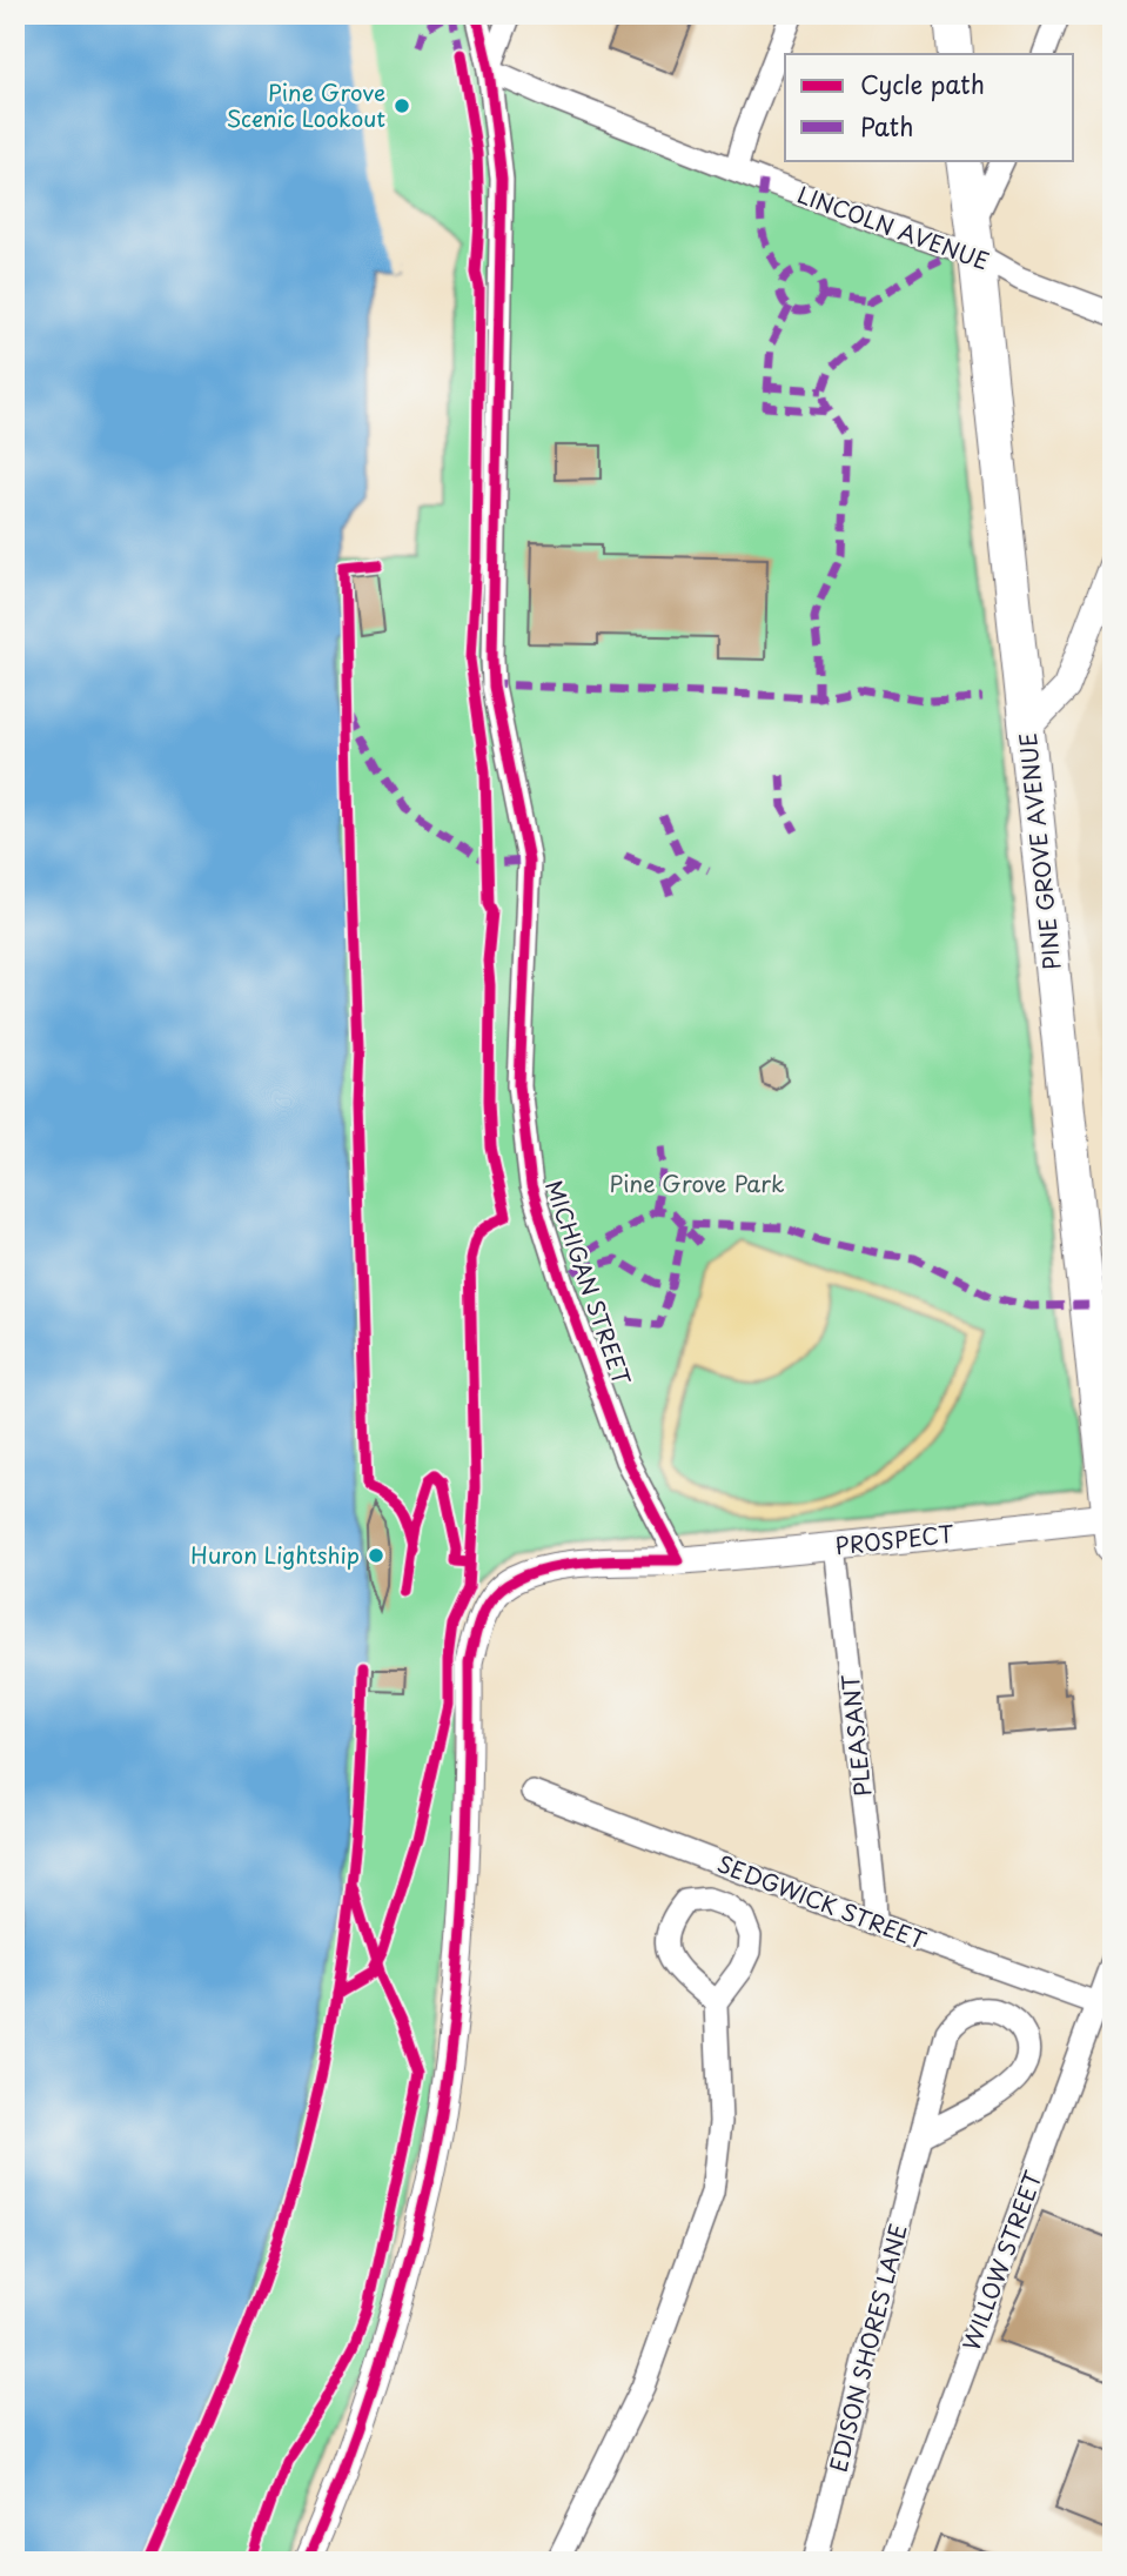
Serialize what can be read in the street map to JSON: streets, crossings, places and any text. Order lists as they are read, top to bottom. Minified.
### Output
{"streets":{"main road":["PINE GROVE AVENUE"],"street":["LINCOLN AVENUE","MICHIGAN STREET","PROSPECT","PLEASANT","SEDGWICK STREET","WILLOW STREET","EDISON SHORES LANE"]},"crossings":[["LINCOLN AVENUE","PINE GROVE AVENUE"],["LINCOLN AVENUE","MICHIGAN STREET"],["PINE GROVE AVENUE","PROSPECT"],["MICHIGAN STREET","PROSPECT"],["PROSPECT","PLEASANT"],["PLEASANT","SEDGWICK STREET"],["SEDGWICK STREET","WILLOW STREET"]],"parks":["Pine Grove Park"],"places":["Pine Grove Scenic Lookout","Huron Lightship"],"legend":["Cycle path","Path"]}
